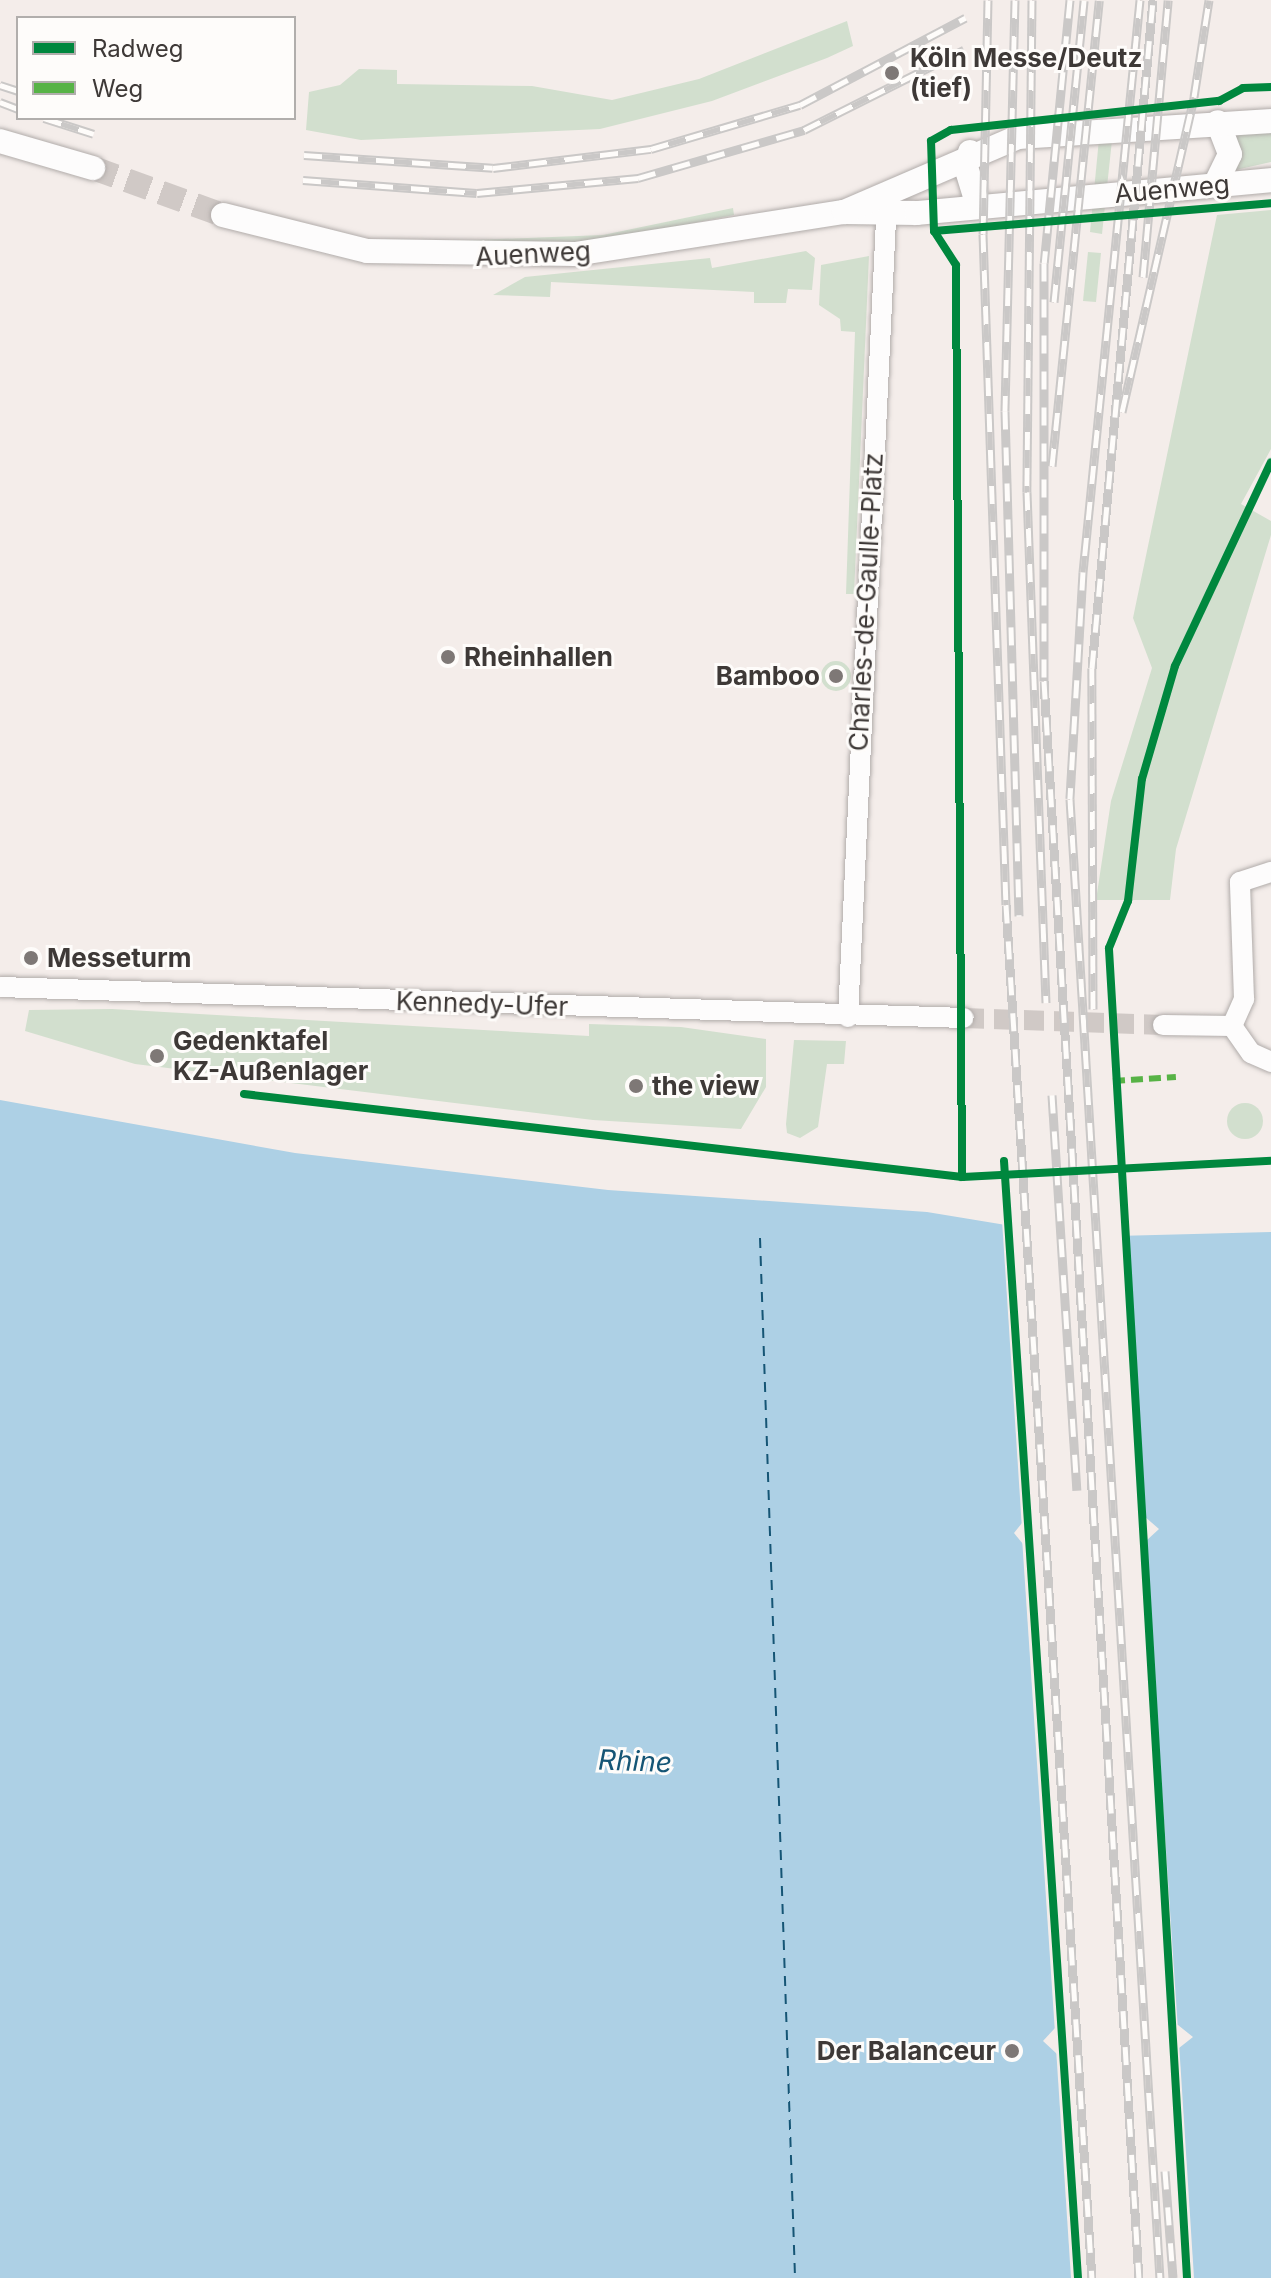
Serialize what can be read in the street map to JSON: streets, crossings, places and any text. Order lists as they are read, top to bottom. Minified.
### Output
{"streets":{"street":["Auenweg","Charles-de-Gaulle-Platz","Kennedy-Ufer"]},"crossings":[["Auenweg","Charles-de-Gaulle-Platz"],["Charles-de-Gaulle-Platz","Kennedy-Ufer"]],"water":["Rhine"],"places":["Köln Messe/Deutz (tief)","Rheinhallen","Bamboo","Messeturm","Gedenktafel KZ-Außenlager","the view","Der Balanceur"],"legend":["Radweg","Weg"]}
